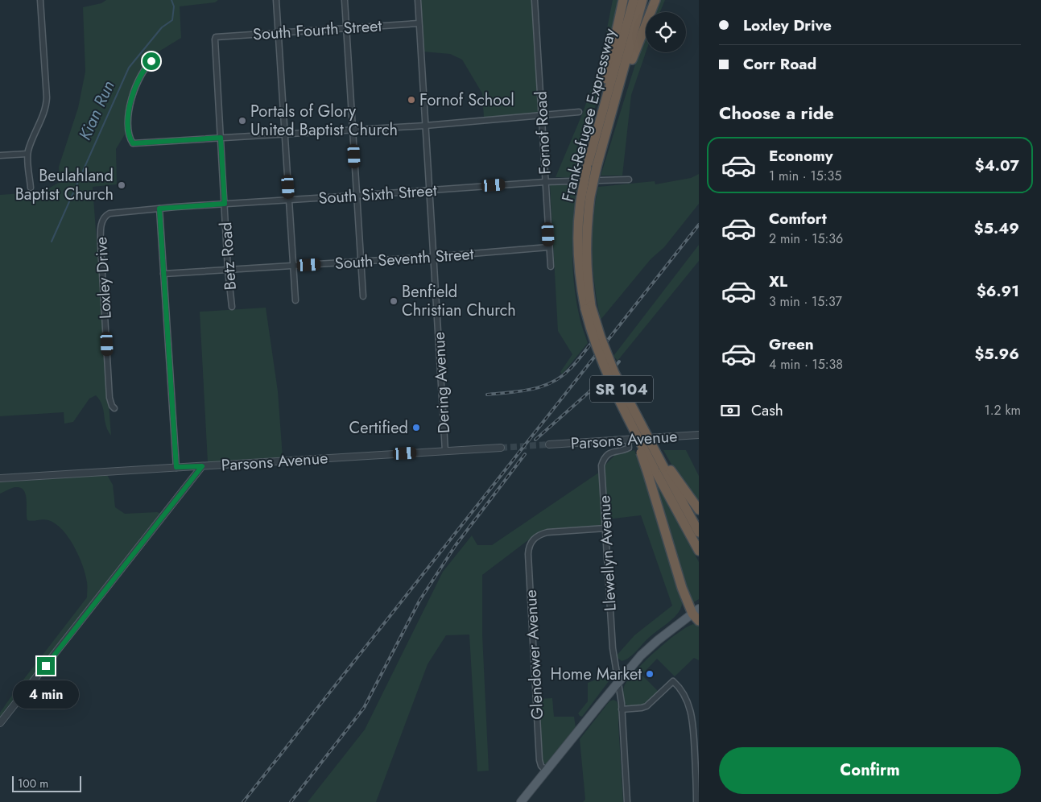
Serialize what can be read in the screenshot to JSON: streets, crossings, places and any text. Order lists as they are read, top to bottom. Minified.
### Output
{"streets":{"highway":["Frank-Refugee Expressway","SR 104"],"street":["South Fourth Street","Fornof Road","South Sixth Street","Betz Road","South Seventh Street","Loxley Drive","Dering Avenue","Parsons Avenue","Llewellyn Avenue","Glendower Avenue"]},"crossings":[["South Fourth Street","Betz Road"],["South Fourth Street","Dering Avenue"],["Fornof Road","South Sixth Street"],["Fornof Road","South Seventh Street"],["South Sixth Street","Betz Road"],["South Sixth Street","Loxley Drive"],["South Sixth Street","Dering Avenue"],["Betz Road","South Seventh Street"],["South Seventh Street","Dering Avenue"],["Dering Avenue","Parsons Avenue"],["Parsons Avenue","Llewellyn Avenue"],["Llewellyn Avenue","Glendower Avenue"]],"water":["Kian Run"],"places":["Fornof School","Portals of Glory United Baptist Church","Beulahland Baptist Church","Benfield Christian Church","Certified","Home Market"],"scale_bar":"100 m","page":{"banner":["Loxley Drive","Corr Road"],"heading":"Choose a ride","list":[{"name":"Economy","note":"1 min · 15:35","value":"$4.07"},{"name":"Comfort","note":"2 min · 15:36","value":"$5.49"},{"name":"XL","note":"3 min · 15:37","value":"$6.91"},{"name":"Green","note":"4 min · 15:38","value":"$5.96"}],"pay":["Cash","1.2 km"],"bubble":"4 min","buttons":"Confirm","scale":"100 m"}}
